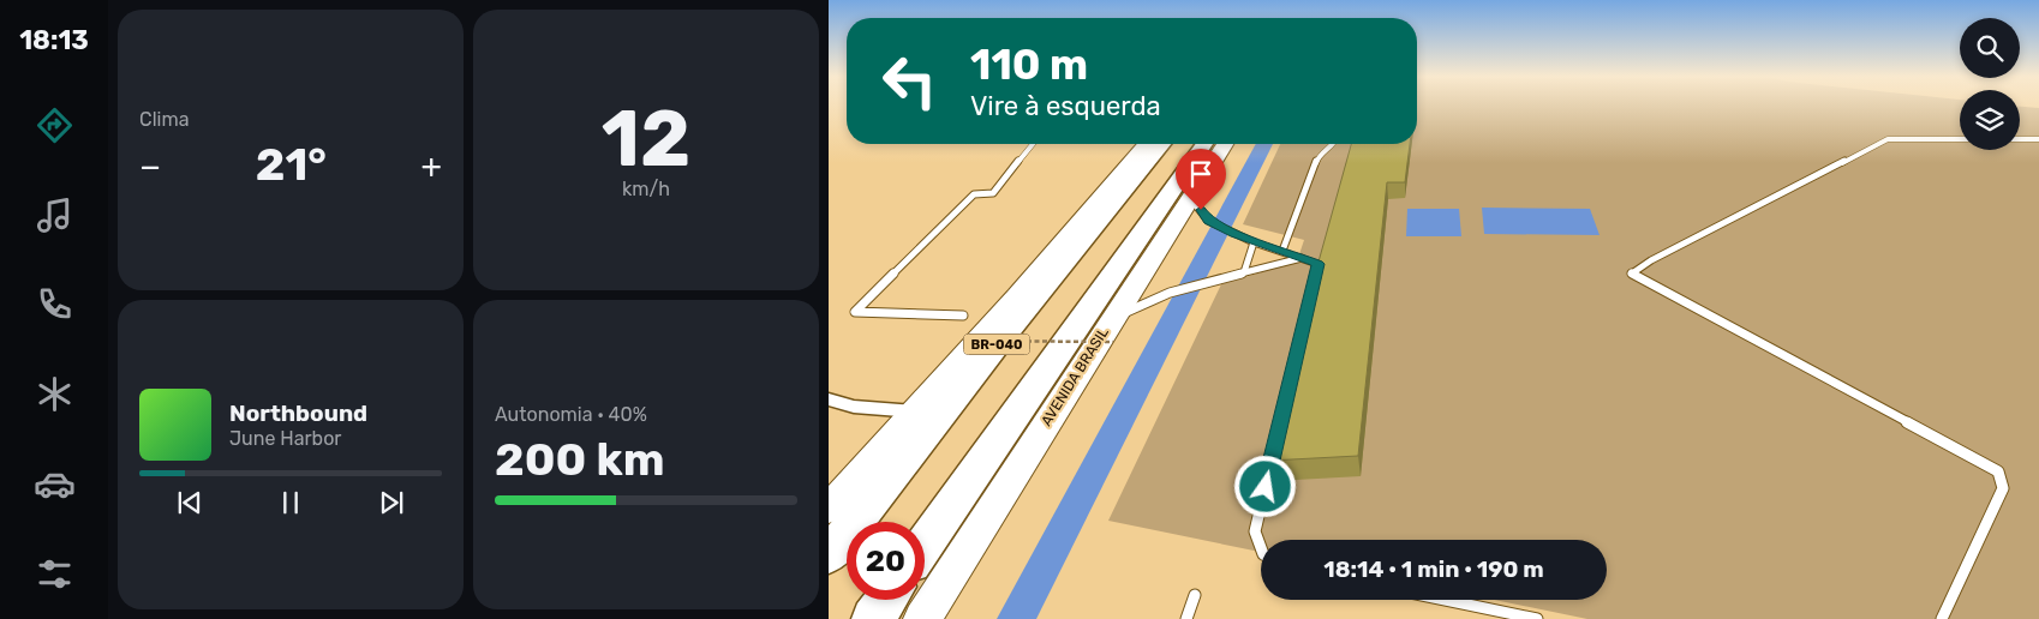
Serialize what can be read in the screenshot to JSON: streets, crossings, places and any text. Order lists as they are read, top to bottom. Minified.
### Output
{"streets":{"highway":["BR-040","AVENIDA BRASIL"]},"page":{"tabs":"18:13","tile":["Clima",["12","km/h"],["Autonomia · 40%","200 km"]],"turn":["110 m","Vire à esquerda"],"heat":["−","21°","+"],"song":["Northbound","June Harbor"],"limit":"20","trip":"18:14 · 1 min · 190 m"}}
